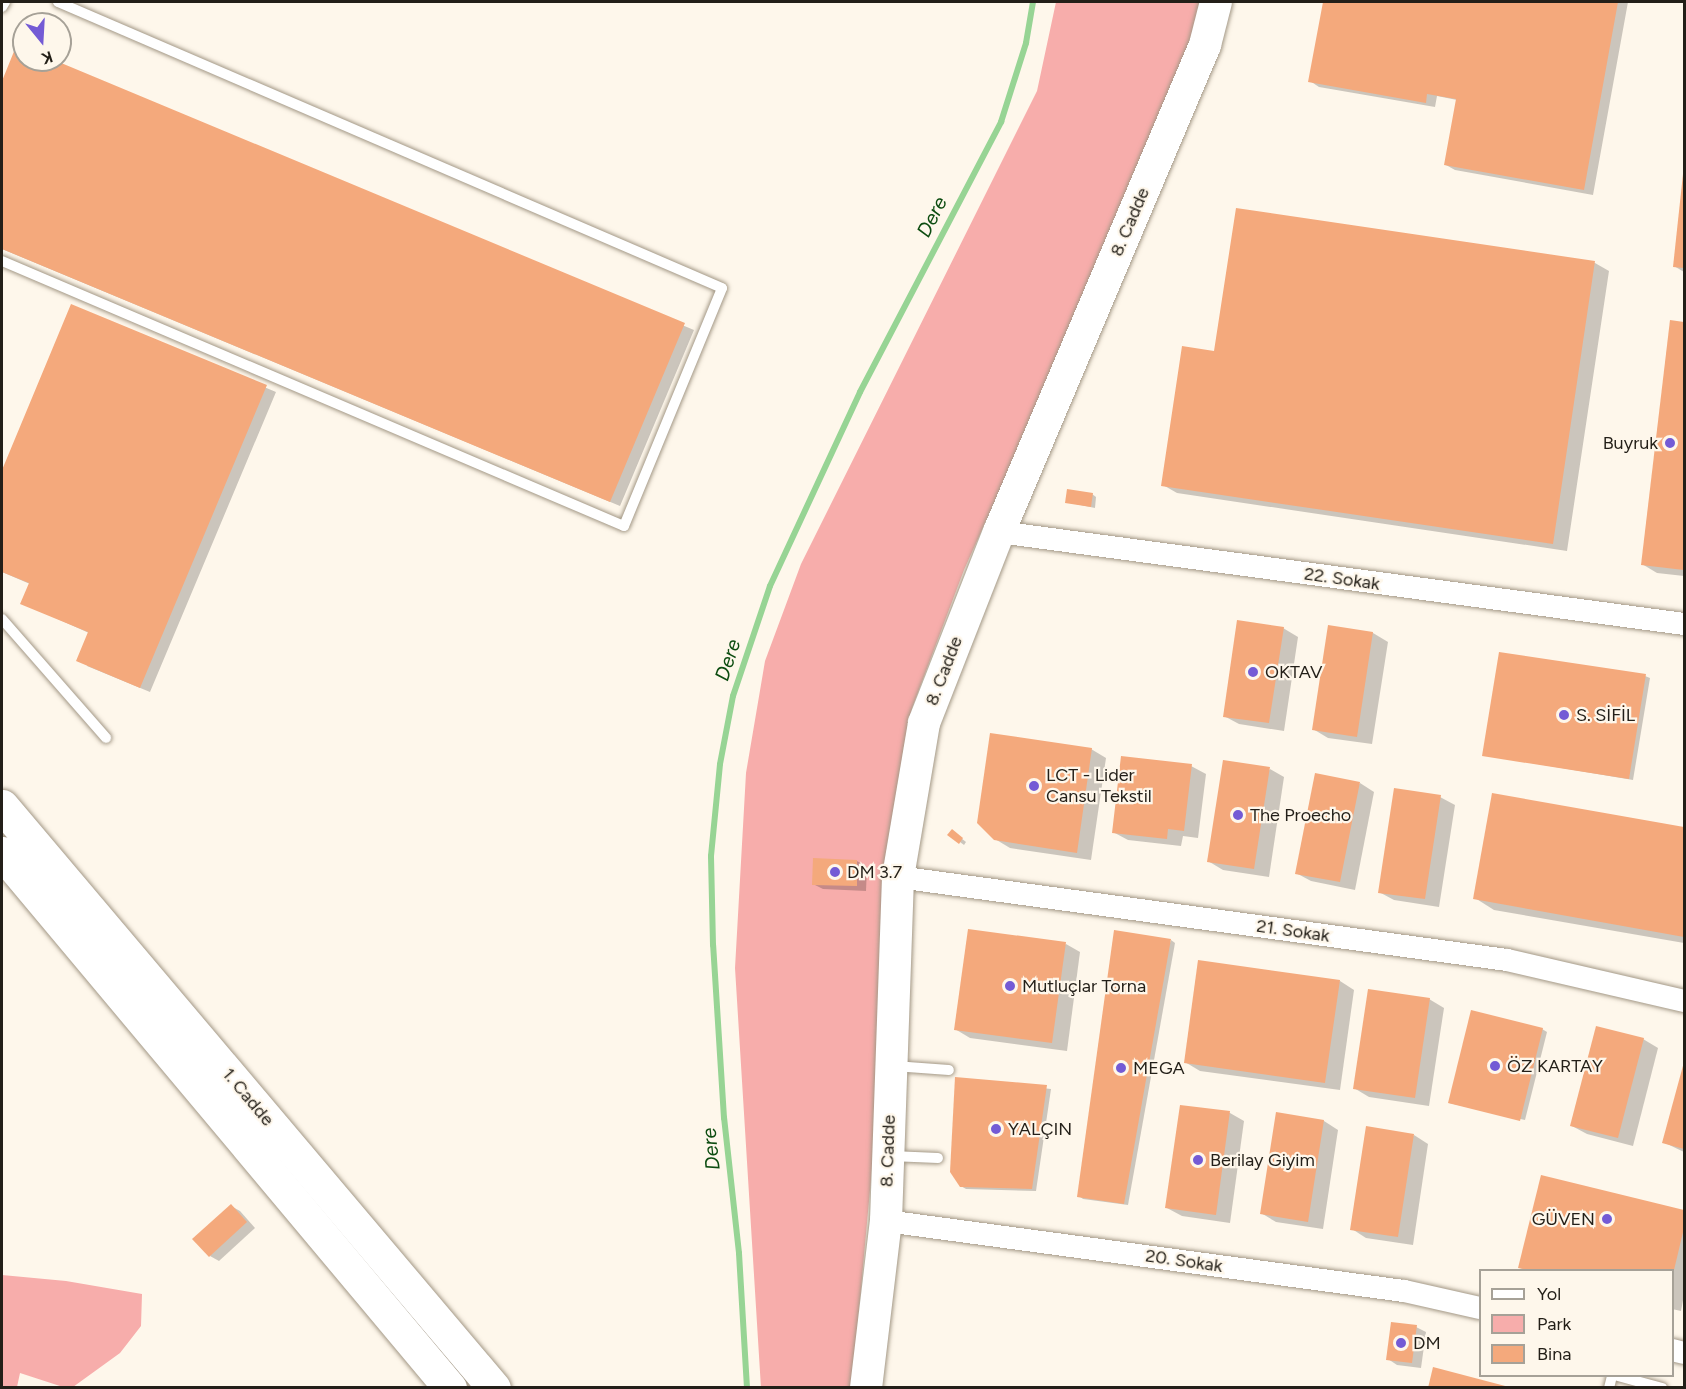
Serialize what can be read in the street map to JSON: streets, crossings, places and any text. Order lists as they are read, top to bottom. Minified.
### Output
{"streets":{"main road":["1. Cadde"],"street":["8. Cadde","22. Sokak","21. Sokak","20. Sokak"]},"crossings":[["8. Cadde","22. Sokak"],["8. Cadde","21. Sokak"],["8. Cadde","20. Sokak"]],"water":["Dere"],"places":["Buyruk","OKTAV","S. SİFİL","LCT - Lider Cansu Tekstil","The Proecho","DM 3.7","Mutluçlar Torna","ÖZ KARTAY","MEGA","YALÇIN","Berilay Giyim","GÜVEN","DM"],"legend":["Yol","Park","Bina"],"north":"bottom"}
